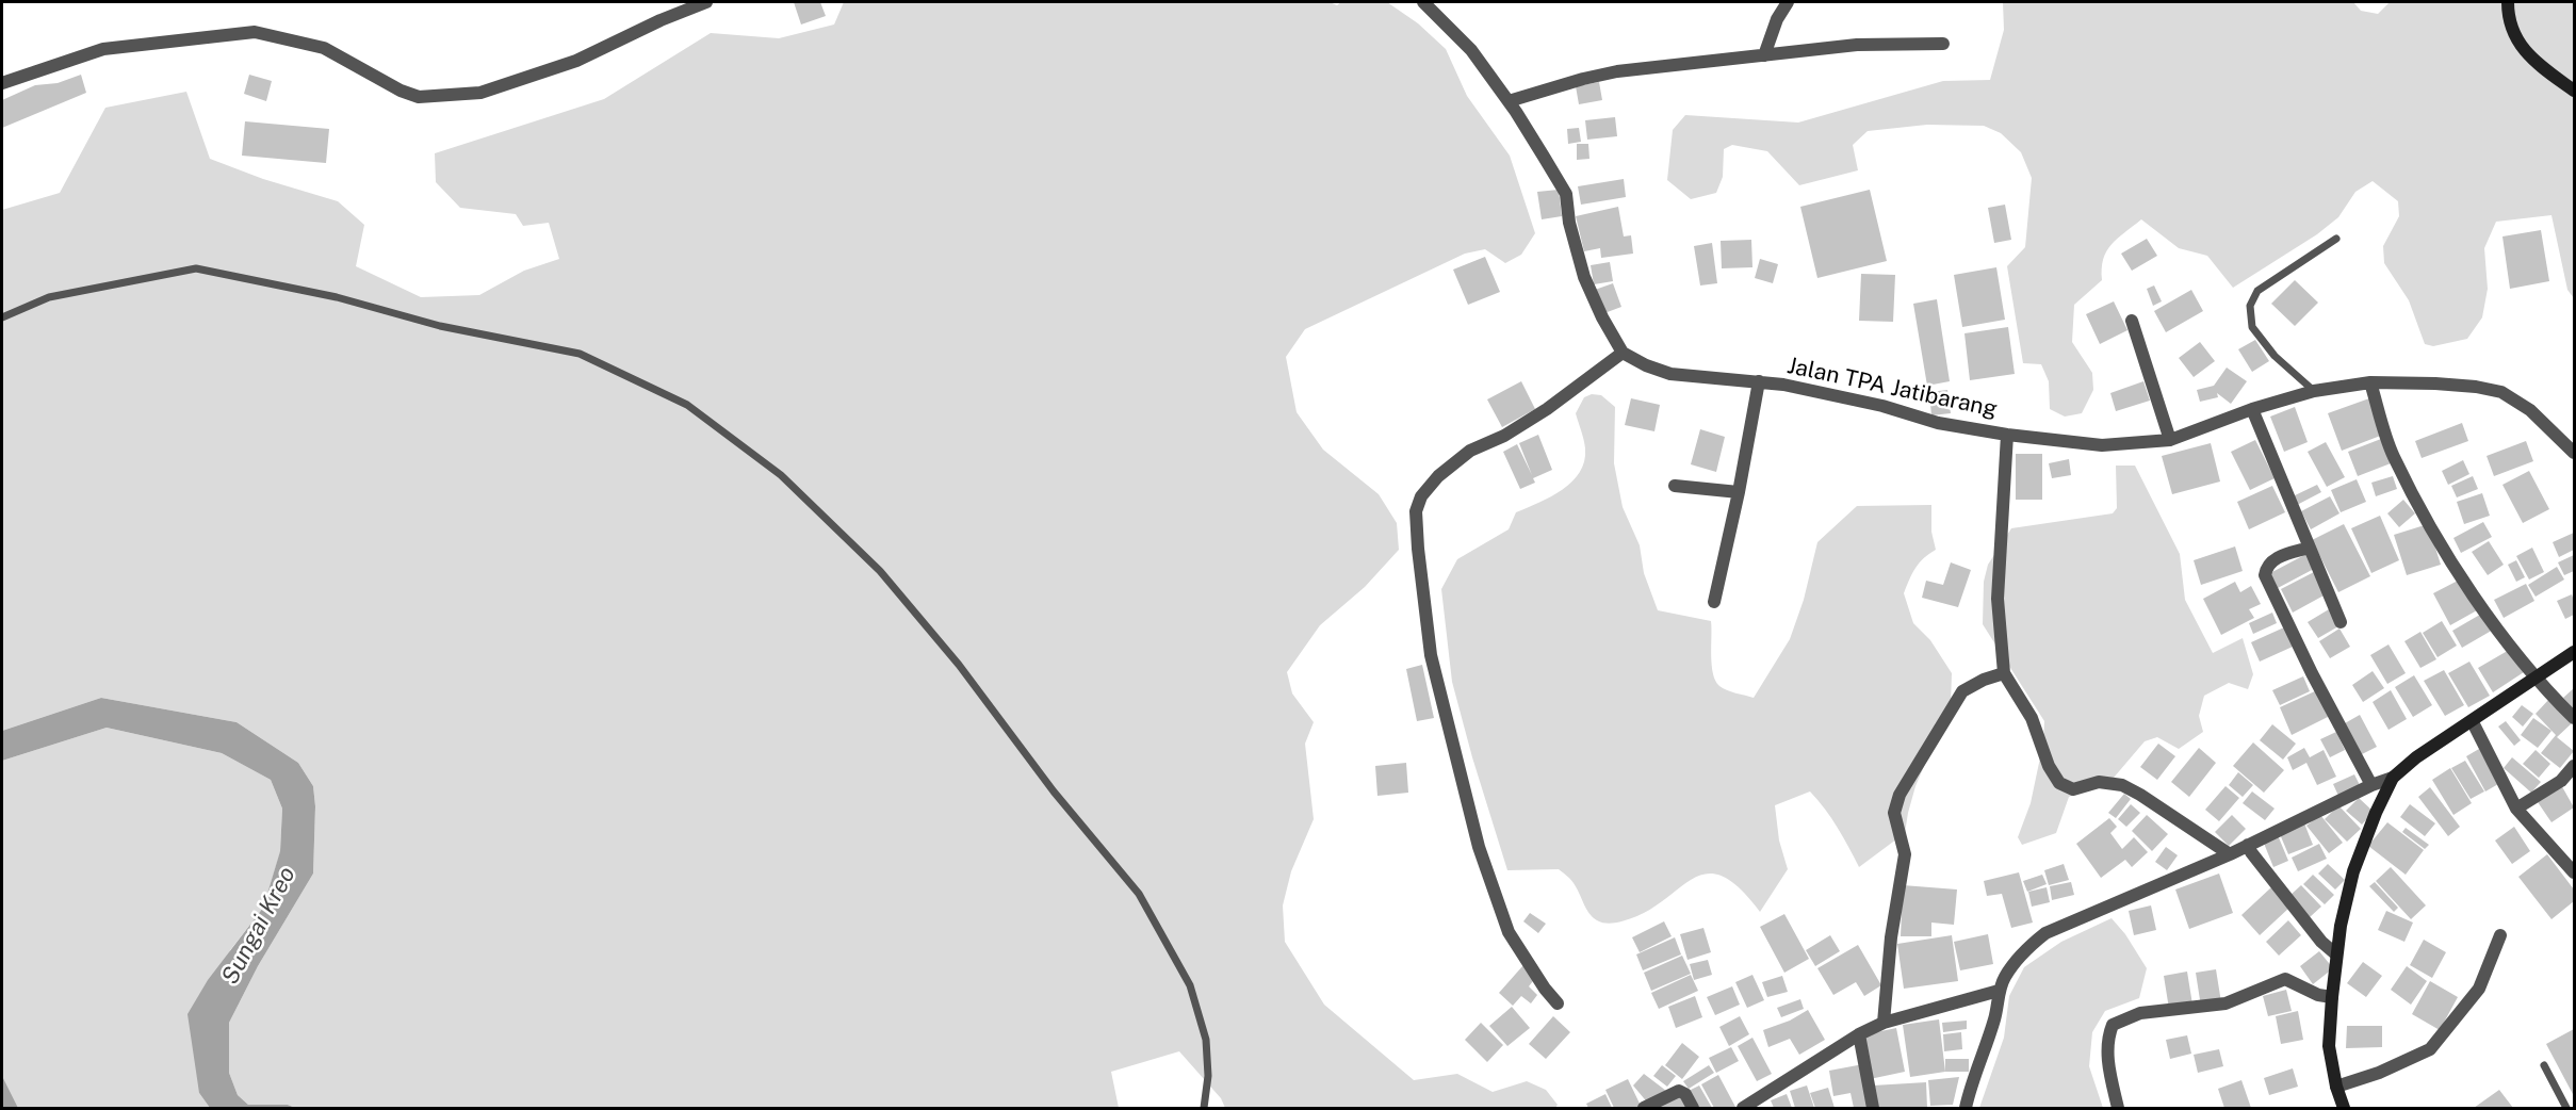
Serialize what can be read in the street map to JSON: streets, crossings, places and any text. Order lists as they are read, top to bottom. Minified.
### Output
{"streets":{"street":["Jalan TPA Jatibarang"]},"water":["Sungai Kreo"]}
